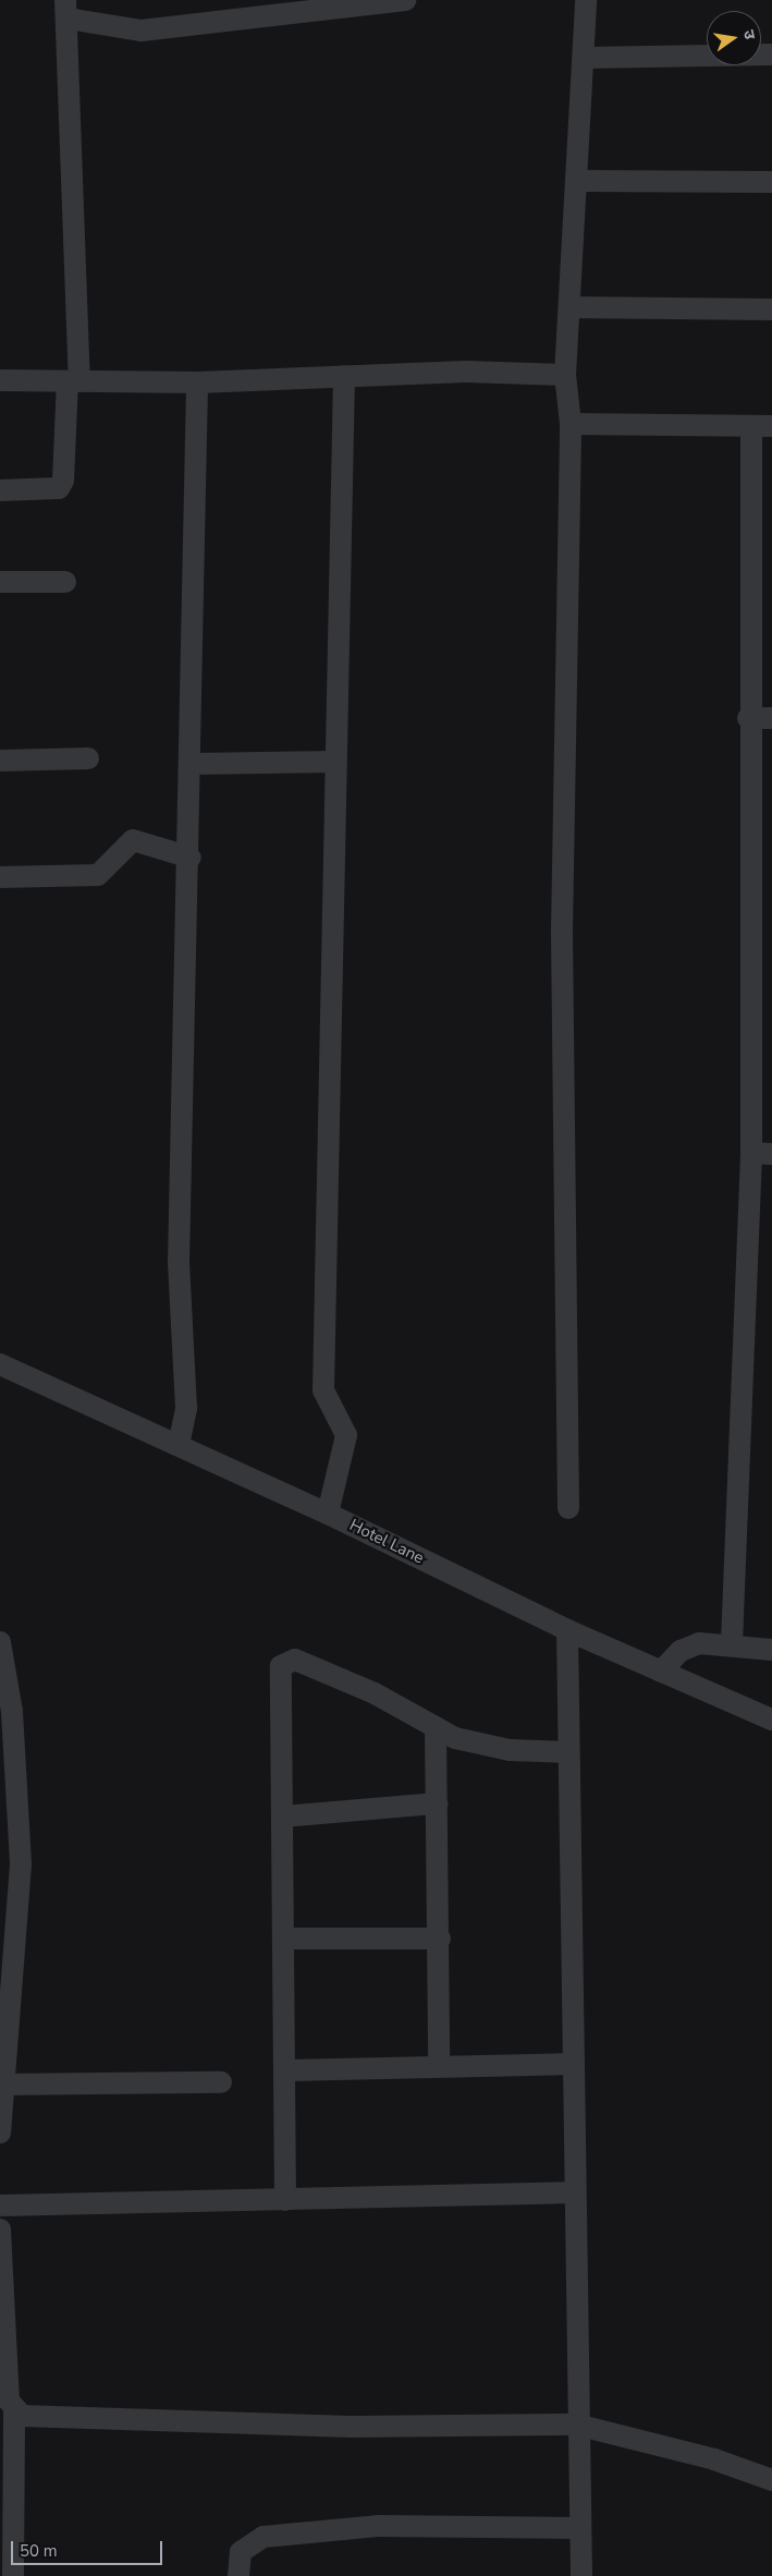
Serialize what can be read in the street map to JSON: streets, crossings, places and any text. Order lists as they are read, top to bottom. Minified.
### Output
{"streets":{"street":["Hotel Lane"]},"scale_bar":"50 m","north":"right"}
